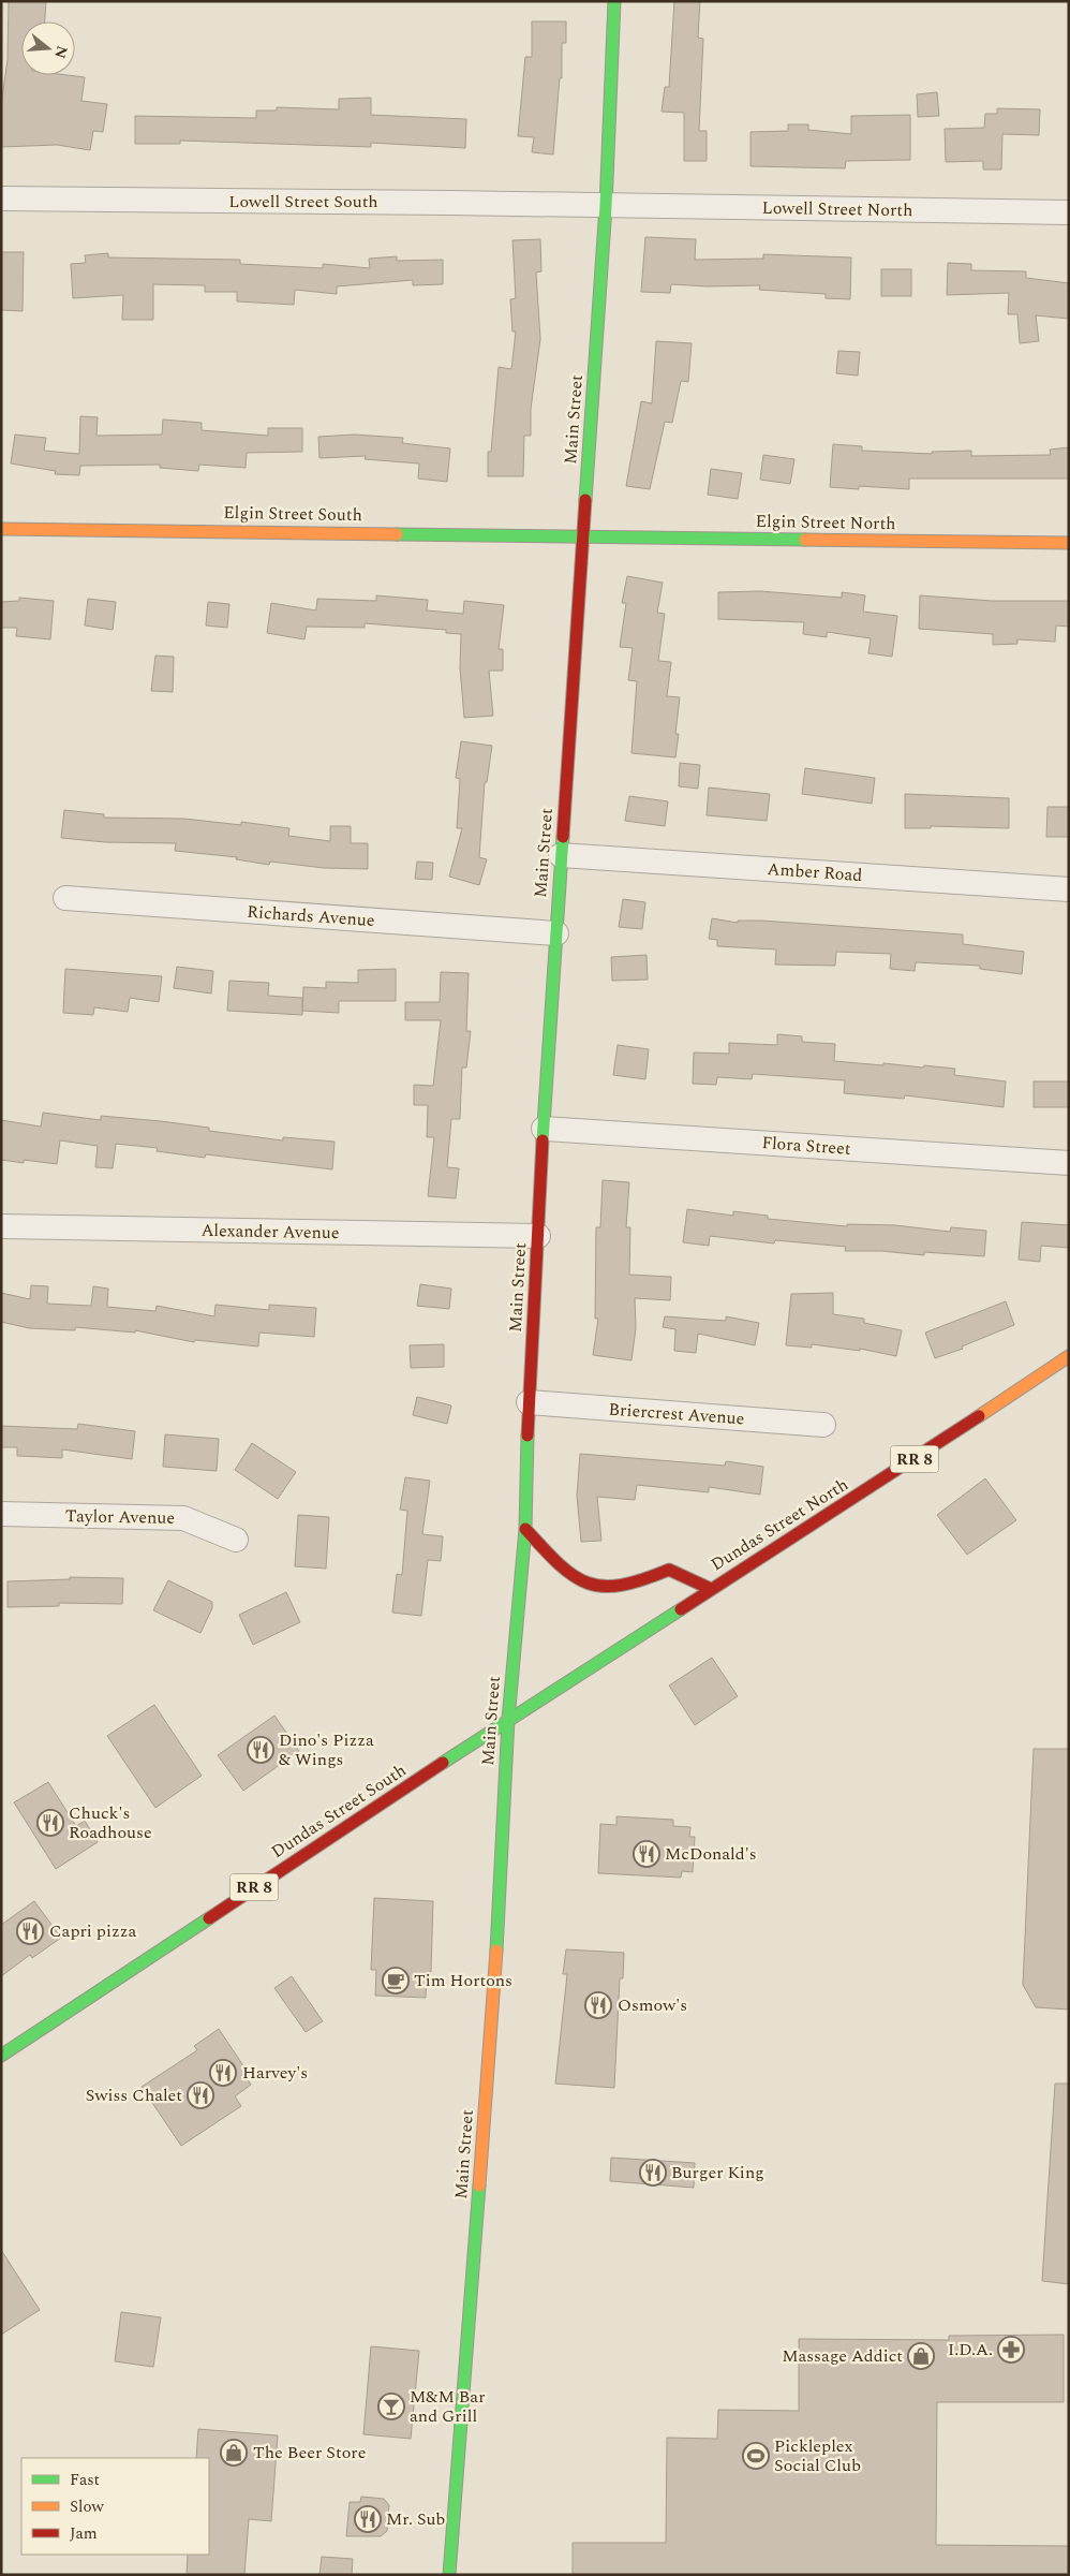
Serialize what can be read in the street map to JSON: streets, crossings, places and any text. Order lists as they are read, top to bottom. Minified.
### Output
{"streets":{"main road":["Main Street","Elgin Street South","Elgin Street North","RR 8","Dundas Street North","Dundas Street South"],"street":["Lowell Street South","Lowell Street North","Amber Road","Richards Avenue","Flora Street","Alexander Avenue","Briercrest Avenue","Taylor Avenue"]},"crossings":[["Lowell Street South","Lowell Street North"],["Lowell Street South","Main Street"],["Lowell Street North","Main Street"],["Main Street","Elgin Street South"],["Main Street","Elgin Street North"],["Main Street","Amber Road"],["Main Street","Richards Avenue"],["Main Street","Flora Street"],["Main Street","Alexander Avenue"],["Main Street","Briercrest Avenue"],["Main Street","Dundas Street North"],["Main Street","Dundas Street South"],["Elgin Street South","Elgin Street North"],["Dundas Street North","Dundas Street South"]],"places":{"restaurant":["Dino's Pizza & Wings","Chuck's Roadhouse","McDonald's","Capri pizza","Osmow's","Harvey's","Swiss Chalet","Burger King","Mr. Sub"],"cafe":["Tim Hortons"],"pharmacy":["I.D.A."],"shop":["Massage Addict","The Beer Store"],"bar":["M&M Bar and Grill"],"sports":["Pickleplex Social Club"]},"legend":["Fast","Slow","Jam"],"north":"right"}
